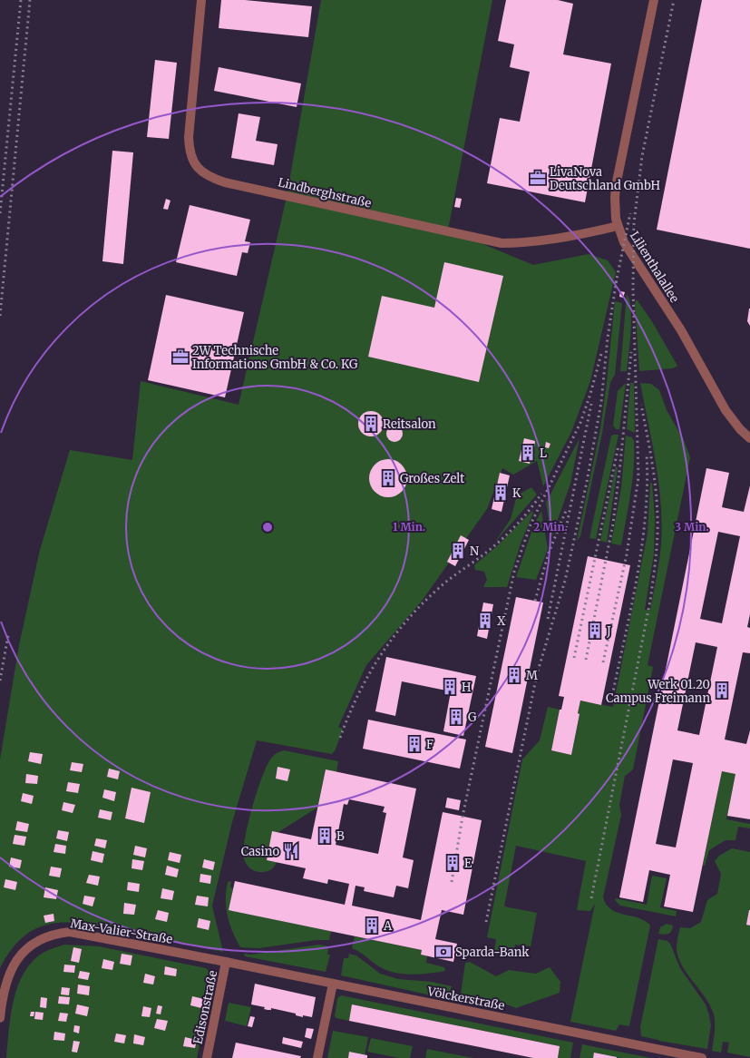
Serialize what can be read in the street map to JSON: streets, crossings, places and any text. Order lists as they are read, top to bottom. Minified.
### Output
{"streets":{"street":["Lindberghstraße","Lilienthalallee","Max-Valier-Straße","Völckerstraße","Edisonstraße"]},"crossings":[["Lindberghstraße","Lilienthalallee"],["Max-Valier-Straße","Völckerstraße"],["Max-Valier-Straße","Edisonstraße"],["Völckerstraße","Edisonstraße"]],"places":{"office":["LivaNova Deutschland GmbH","2W Technische Informations GmbH & Co. KG"],"building":["Reitsalon","L","Großes Zelt","K","N","X","J","M","H","Werk 01.20 Campus Freimann","G","F","B","E","A"],"restaurant":["Casino"],"bank":["Sparda-Bank"]},"rings":["1 Min.","2 Min.","3 Min."]}
